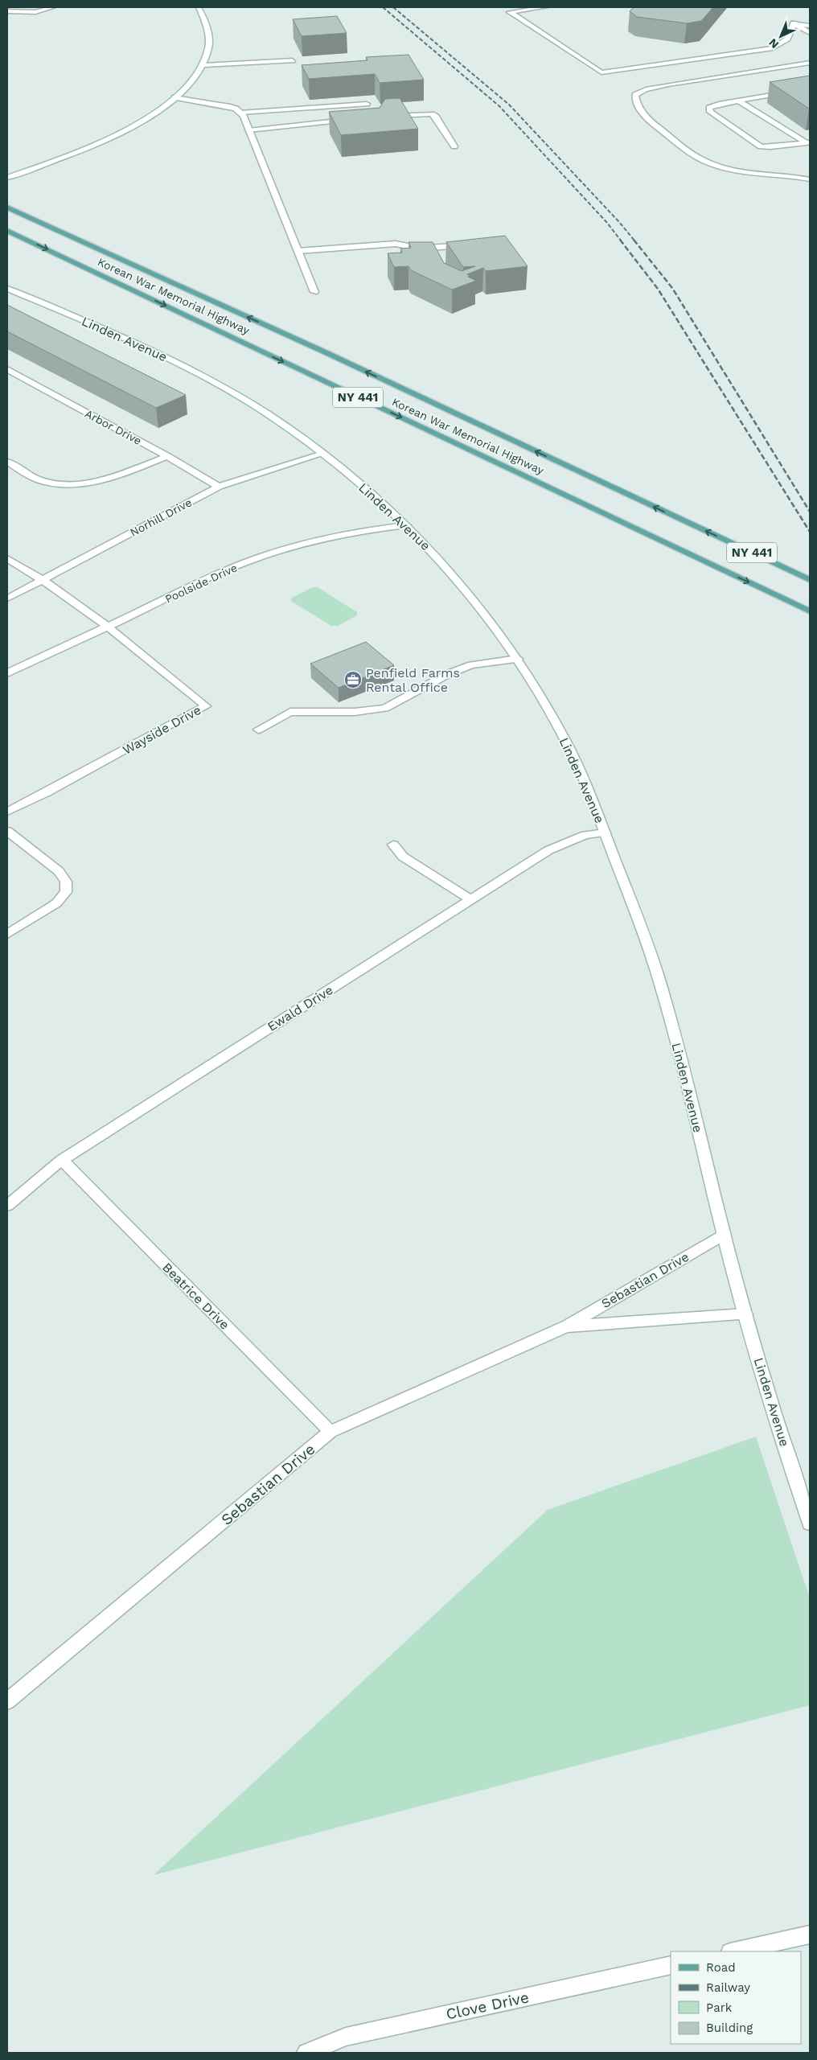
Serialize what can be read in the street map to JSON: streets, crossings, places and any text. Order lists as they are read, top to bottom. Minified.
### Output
{"streets":{"main road":["Korean War Memorial Highway","NY 441"],"street":["Linden Avenue","Arbor Drive","Norhill Drive","Poolside Drive","Wayside Drive","Ewald Drive","Sebastian Drive","Beatrice Drive","Clove Drive"]},"crossings":[["Linden Avenue","Norhill Drive"],["Linden Avenue","Poolside Drive"],["Linden Avenue","Ewald Drive"],["Linden Avenue","Sebastian Drive"],["Arbor Drive","Norhill Drive"],["Poolside Drive","Wayside Drive"],["Ewald Drive","Beatrice Drive"],["Sebastian Drive","Beatrice Drive"]],"places":{"office":["Penfield Farms Rental Office"]},"legend":["Road","Railway","Park","Building"],"north":"bottom left"}
